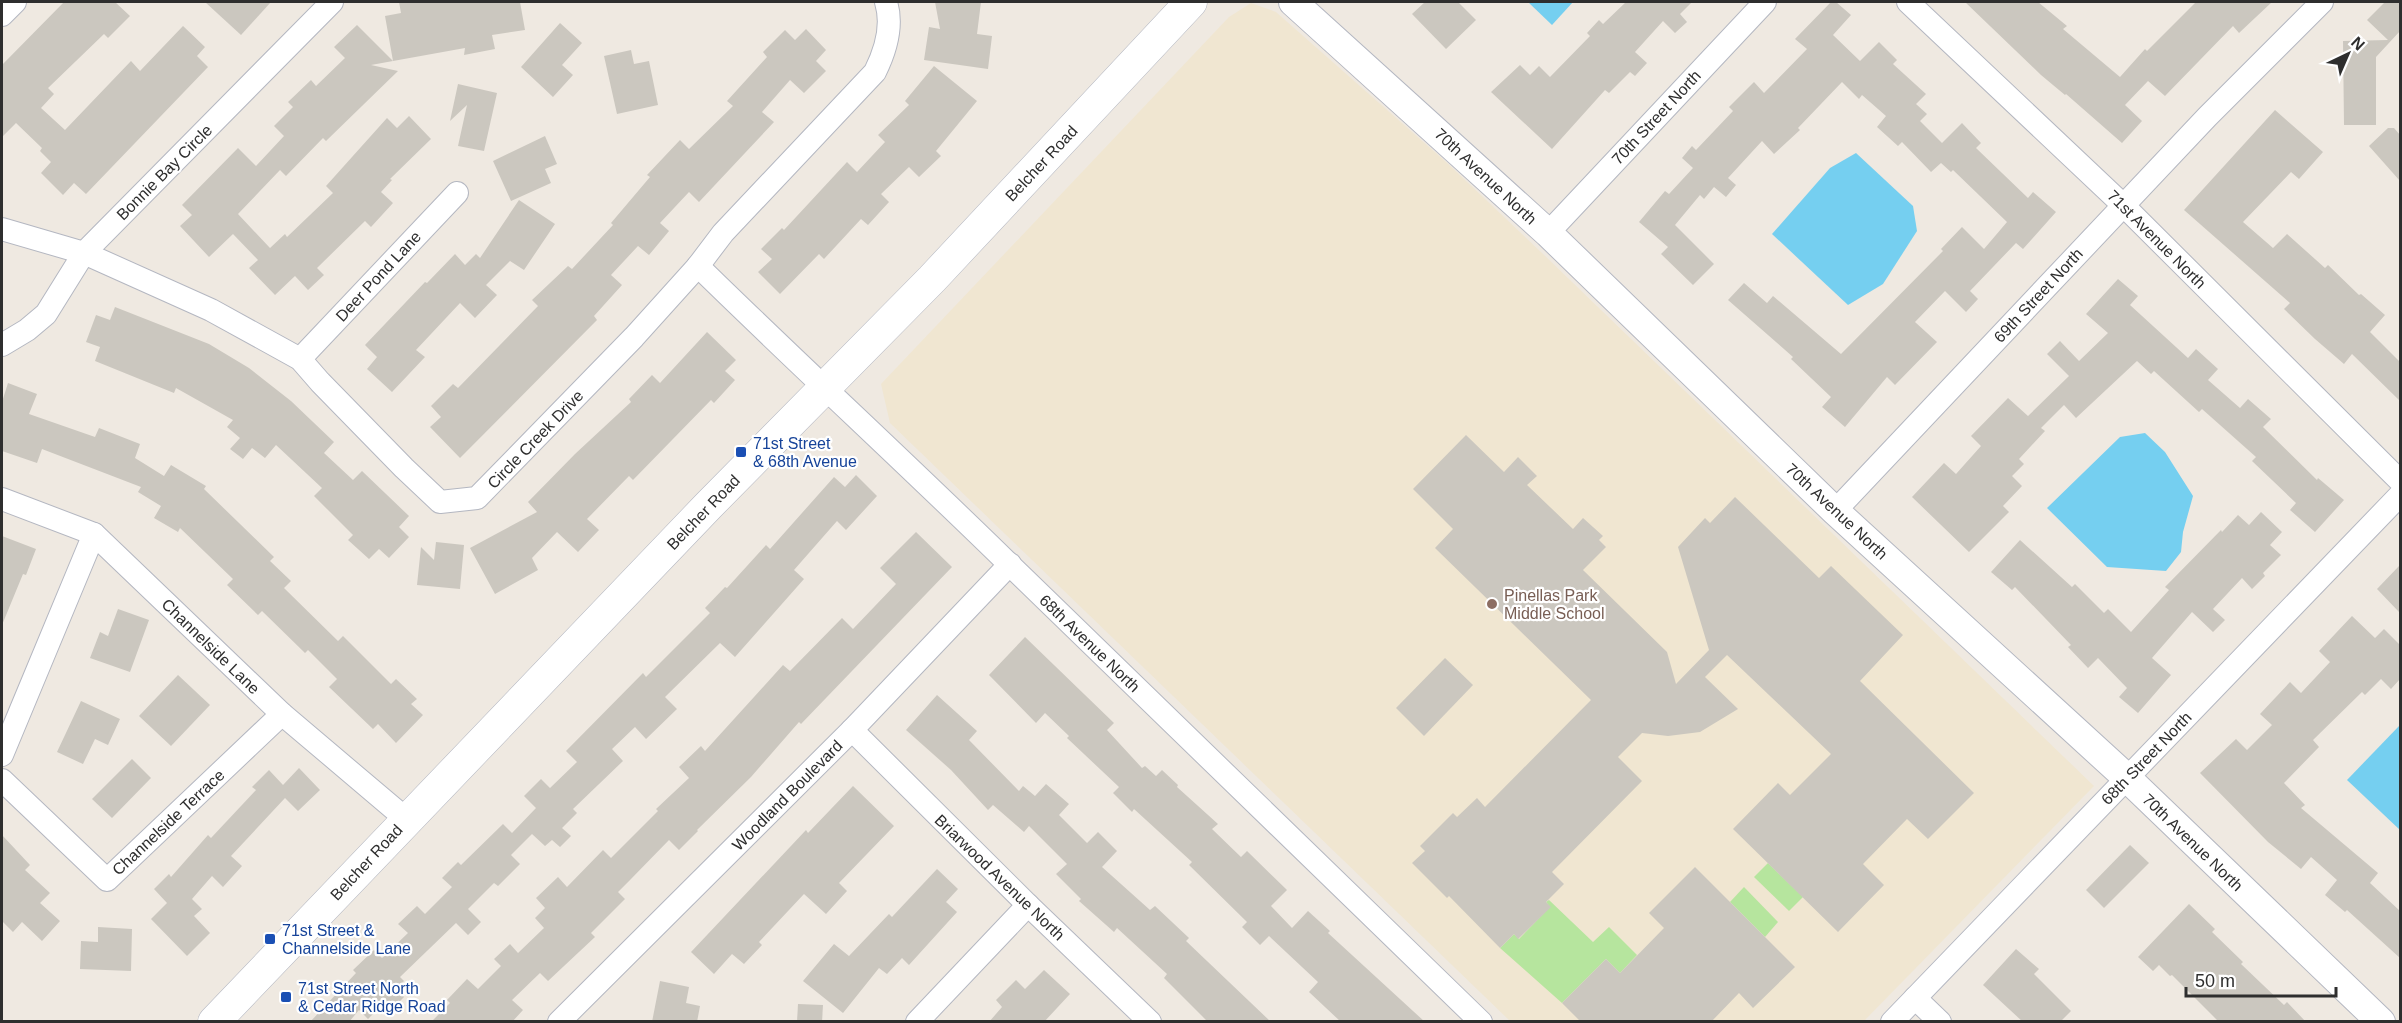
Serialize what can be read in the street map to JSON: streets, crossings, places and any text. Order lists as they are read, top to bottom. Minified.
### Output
{"streets":{"main road":["Belcher Road"],"street":["70th Street North","Bonnie Bay Circle","70th Avenue North","71st Avenue North","Deer Pond Lane","69th Street North","Circle Creek Drive","68th Avenue North","Channelside Lane","68th Street North","Woodland Boulevard","Channelside Terrace","Briarwood Avenue North"]},"crossings":[["70th Street North","70th Avenue North"],["Belcher Road","68th Avenue North"],["Belcher Road","Channelside Lane"],["Bonnie Bay Circle","Circle Creek Drive"],["70th Avenue North","69th Street North"],["70th Avenue North","68th Street North"],["71st Avenue North","69th Street North"],["Deer Pond Lane","Circle Creek Drive"],["Circle Creek Drive","68th Avenue North"],["68th Avenue North","Woodland Boulevard"],["Channelside Lane","Channelside Terrace"],["Woodland Boulevard","Briarwood Avenue North"]],"places":{"transit":["71st Street & 68th Avenue","71st Street & Channelside Lane","71st Street North & Cedar Ridge Road"],"other":["Pinellas Park Middle School"]},"scale_bar":"50 m","north":"top right"}
